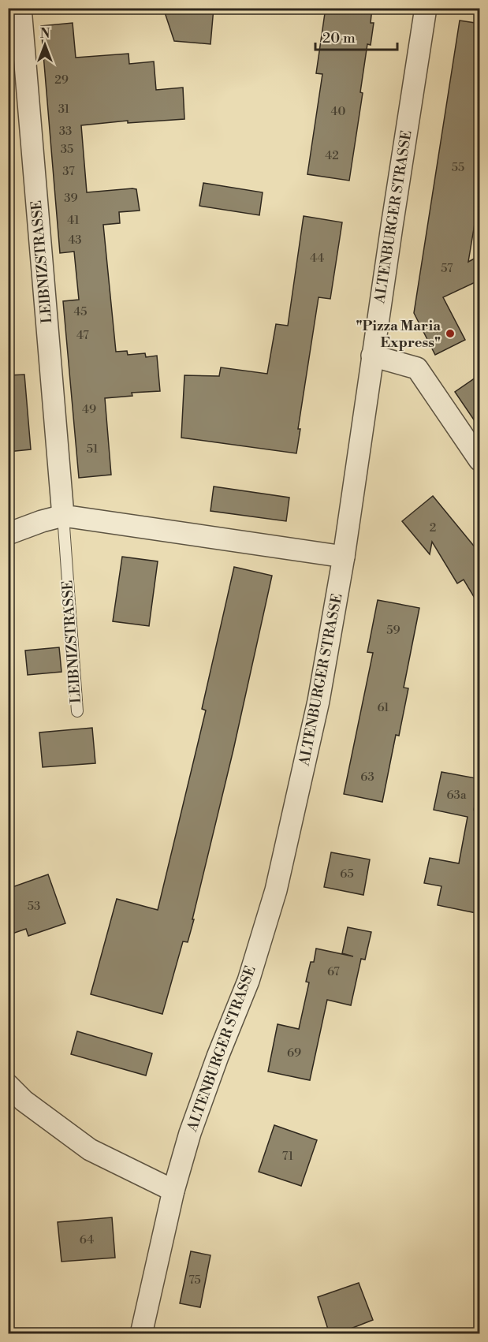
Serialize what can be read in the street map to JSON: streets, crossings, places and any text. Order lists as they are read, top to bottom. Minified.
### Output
{"streets":{"street":["ALTENBURGER STRASSE","LEIBNIZSTRASSE"]},"places":["\"Pizza Maria Express\""],"house_numbers":["29","31","40","33","35","42","55","37","39","41","43","44","57","45","47","49","51","2","59","61","63","63a","65","53","67","69","71","64","75"],"scale_bar":"20 m","north":"top"}
